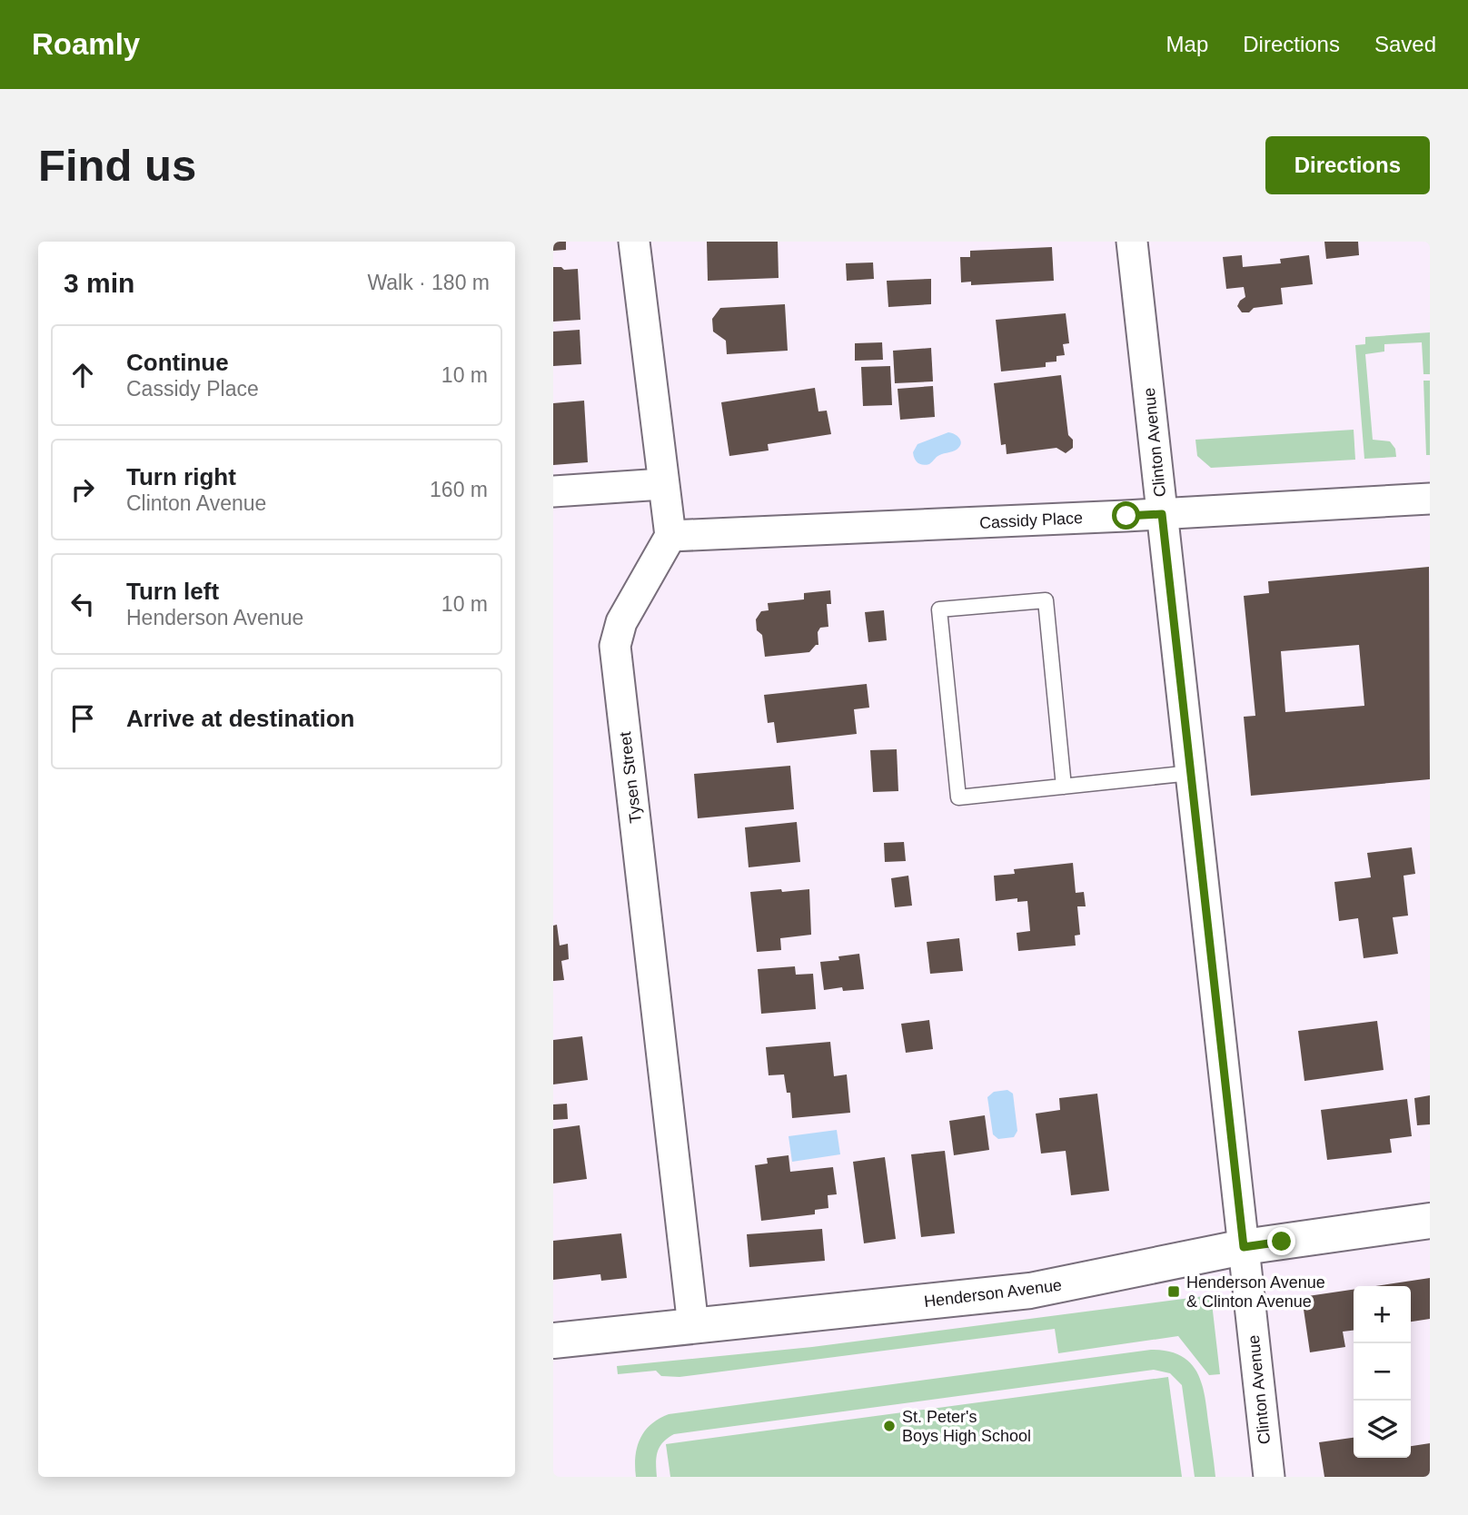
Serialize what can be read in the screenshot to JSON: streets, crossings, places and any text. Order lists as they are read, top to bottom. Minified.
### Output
{"streets":{"street":["Clinton Avenue","Cassidy Place","Tysen Street","Henderson Avenue"]},"crossings":[["Clinton Avenue","Cassidy Place"],["Clinton Avenue","Henderson Avenue"],["Cassidy Place","Tysen Street"],["Tysen Street","Henderson Avenue"]],"places":{"transit":["Henderson Avenue & Clinton Avenue"],"other":["St. Peter's Boys High School"]},"page":{"header":"Roamly","nav":["Map","Directions","Saved"],"buttons":"Directions","title":"Find us","heading":["3 min","Walk · 180 m"],"list":[["Continue","Cassidy Place","10 m"],["Turn right","Clinton Avenue","160 m"],["Turn left","Henderson Avenue","10 m"],"Arrive at destination"],"map_buttons":["+","−"]}}
